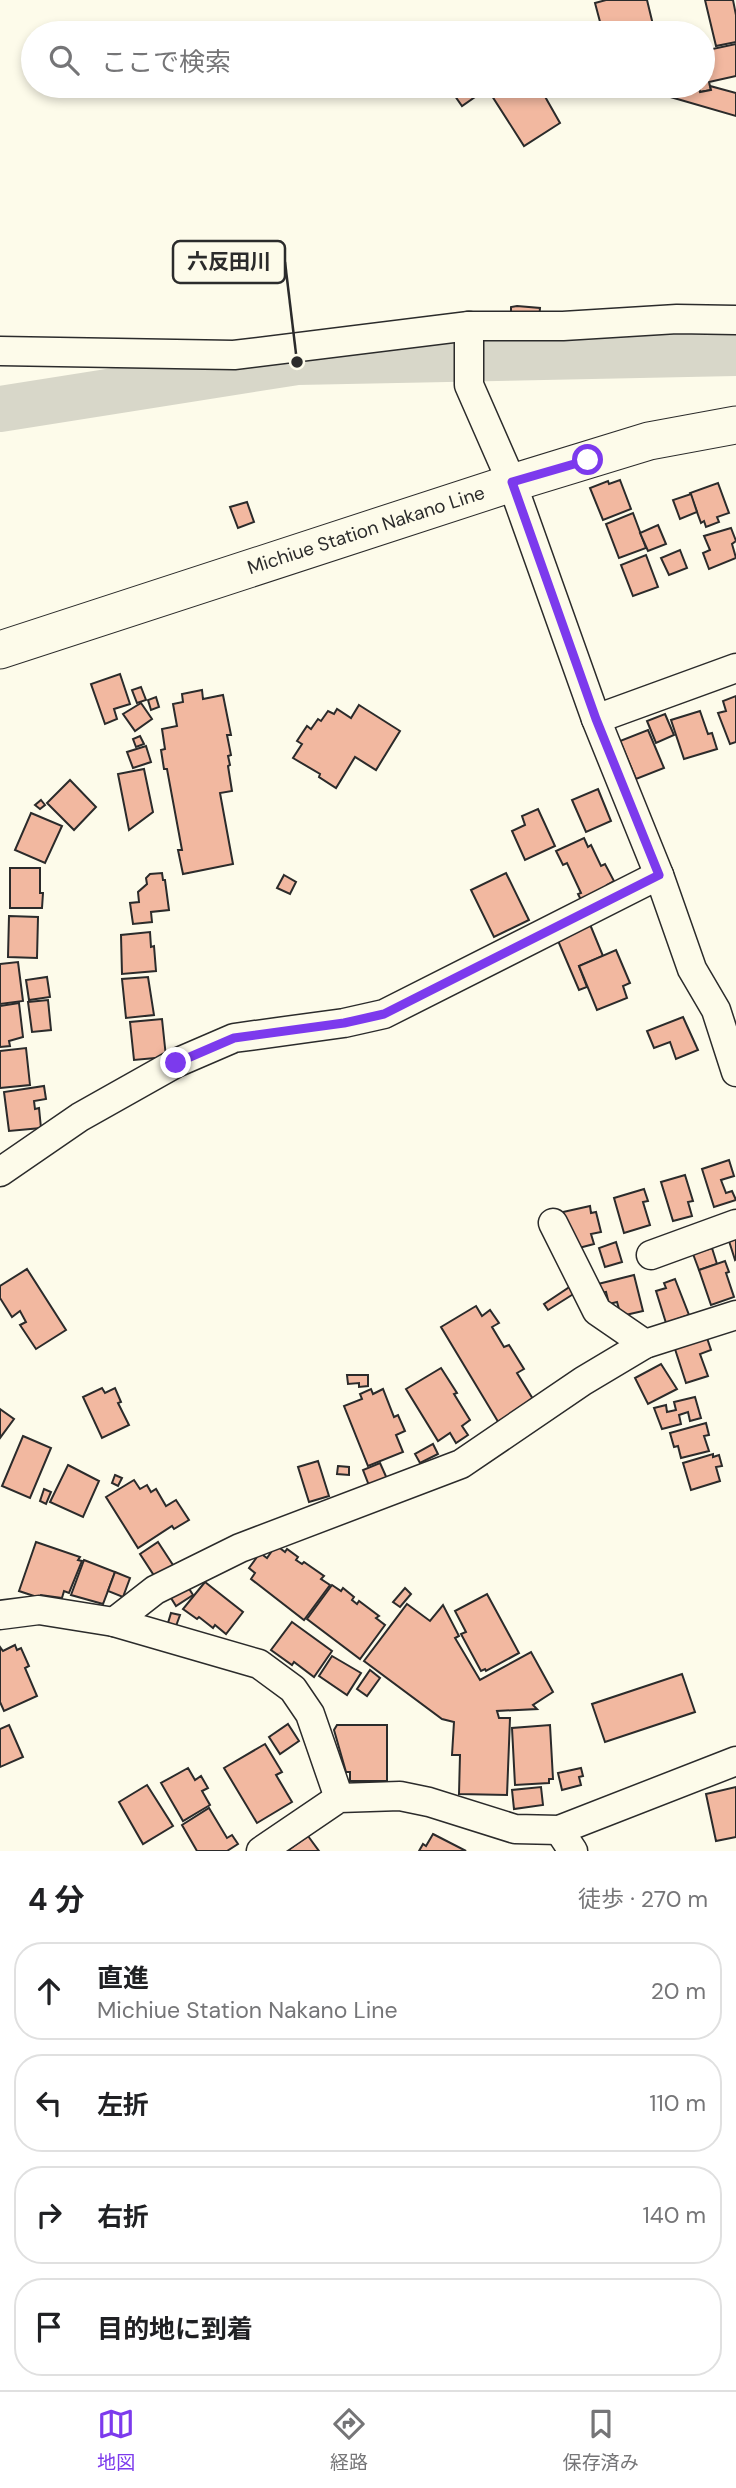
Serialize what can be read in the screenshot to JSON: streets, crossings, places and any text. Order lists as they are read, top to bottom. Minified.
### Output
{"streets":{"main road":["Michiue Station Nakano Line"]},"places":["六反田川"],"page":{"search":"ここで検索","heading":["4 分","徒歩 · 270 m"],"list":[["直進","Michiue Station Nakano Line","20 m"],["左折","110 m"],["右折","140 m"],"目的地に到着"],"nav":["地図","経路","保存済み"]}}
